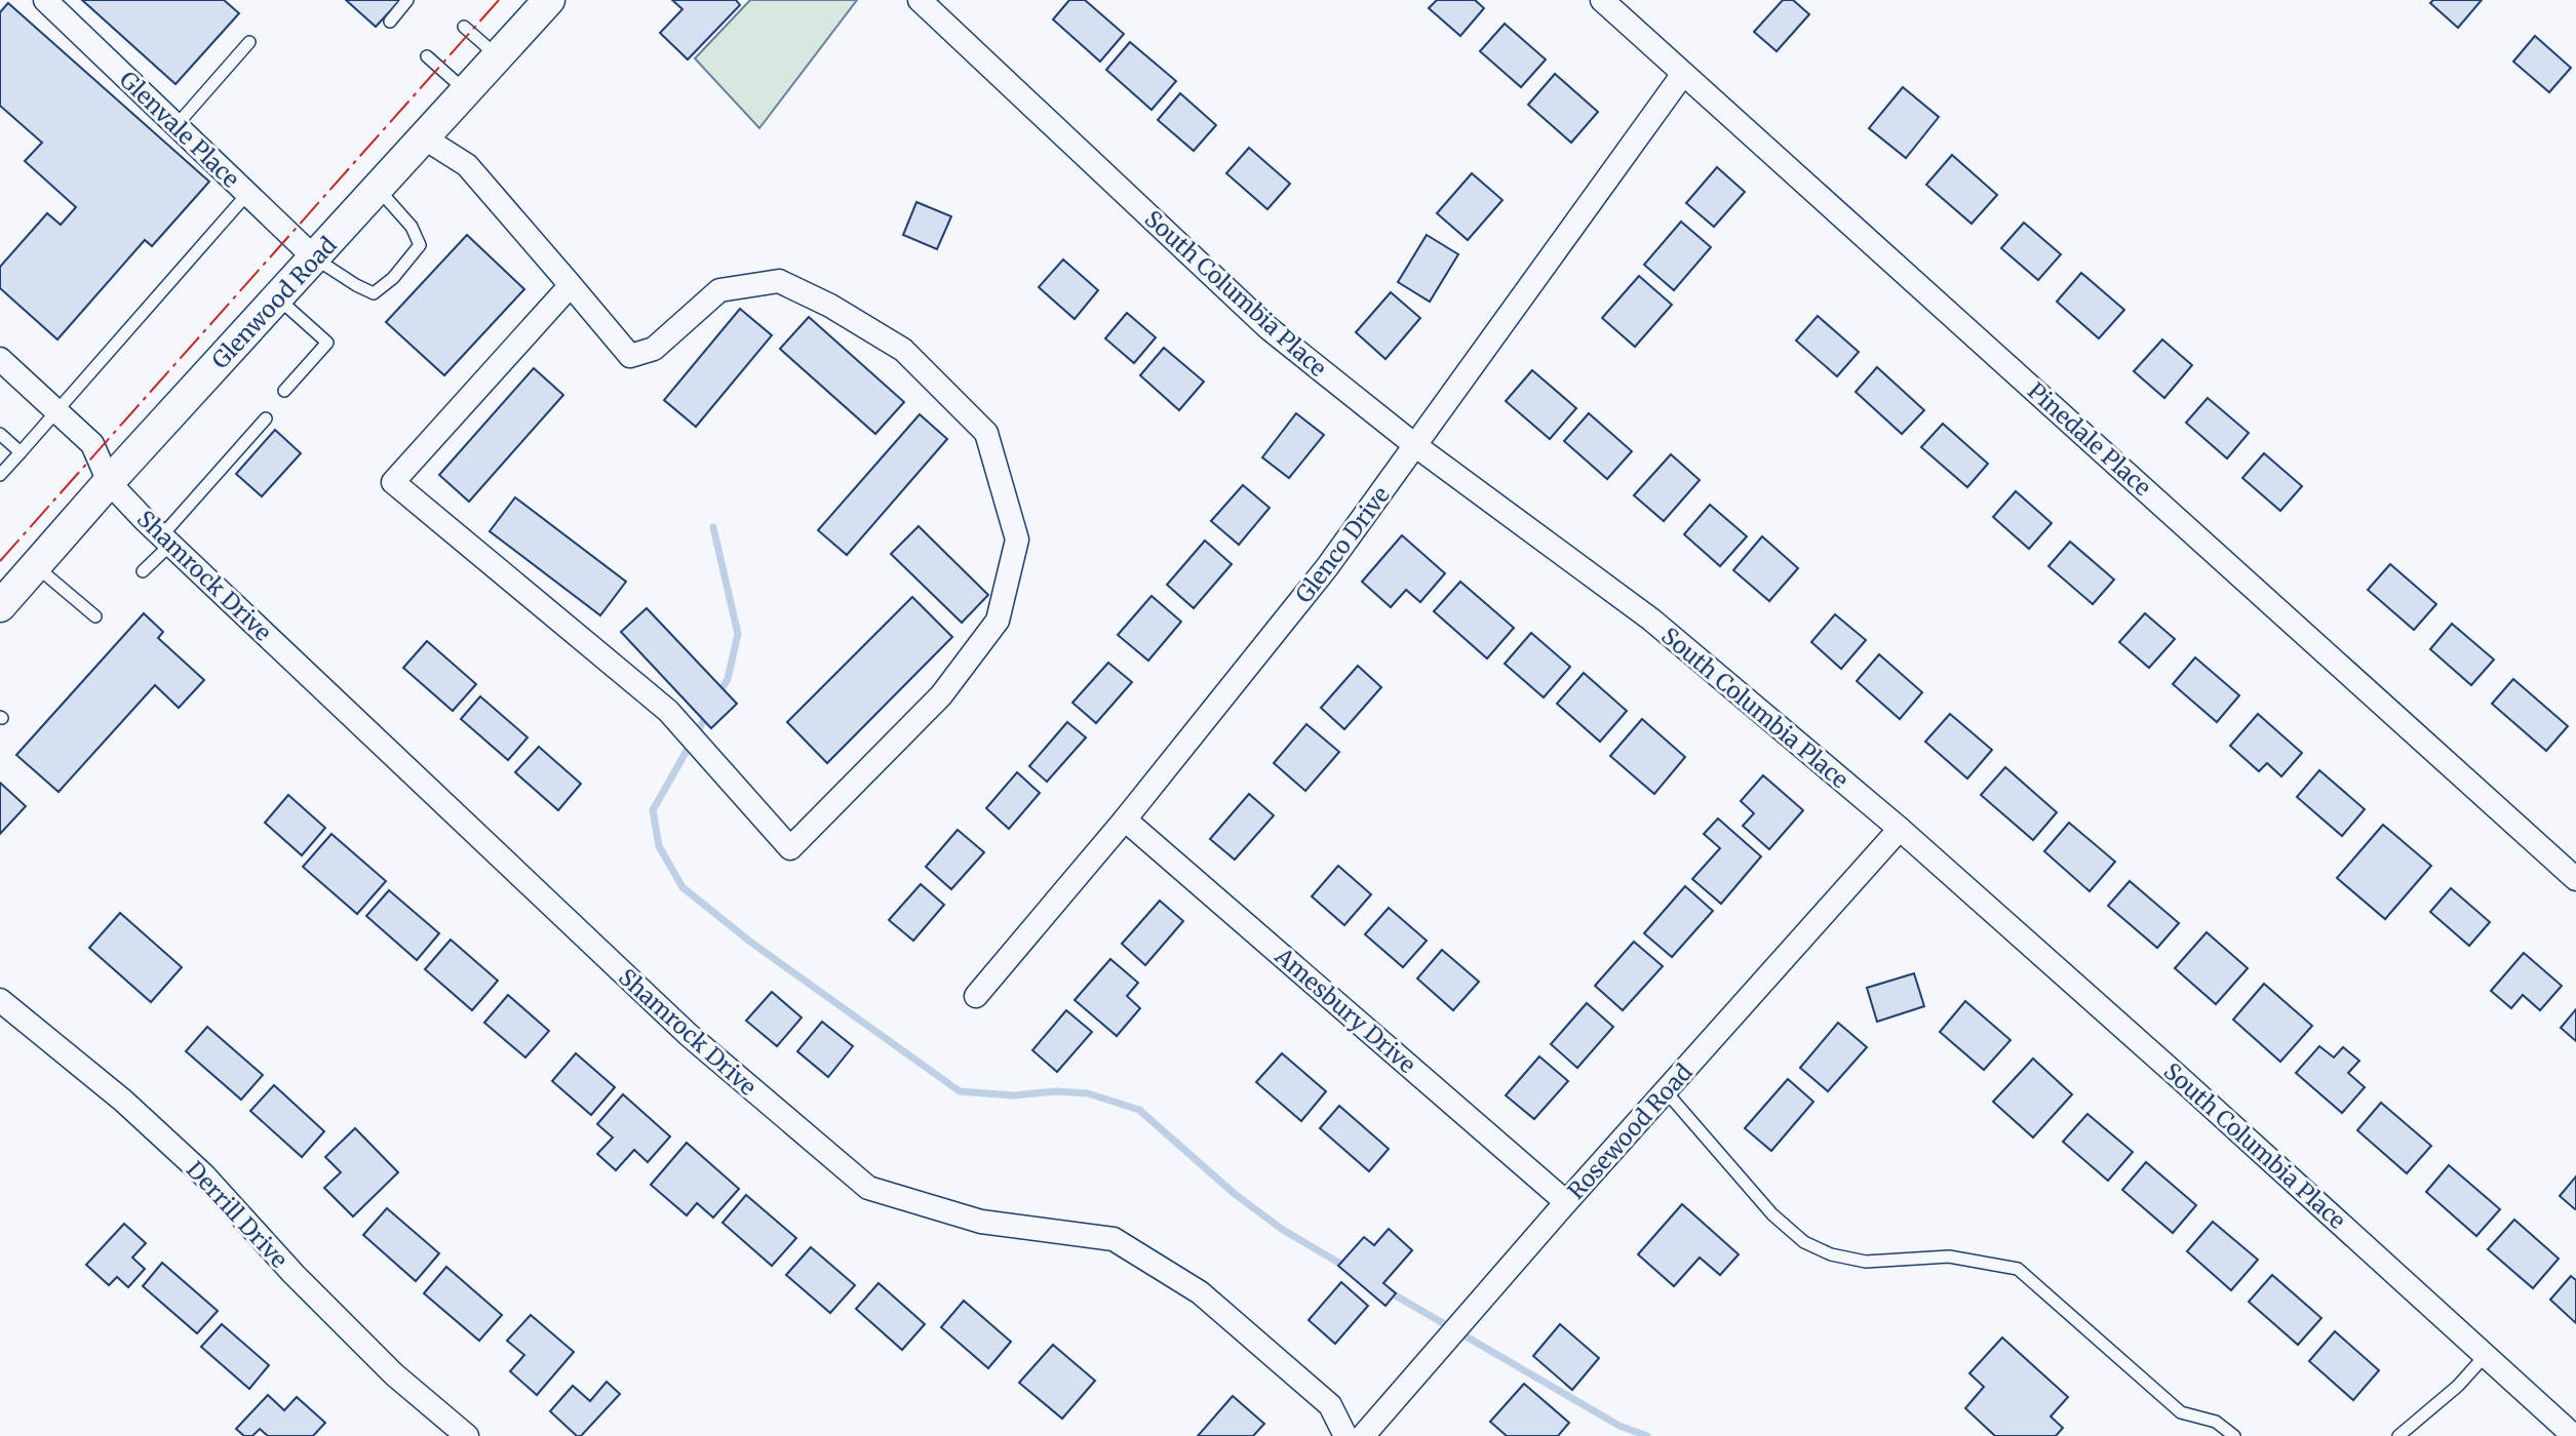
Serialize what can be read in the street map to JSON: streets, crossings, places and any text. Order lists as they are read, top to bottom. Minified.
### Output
{"streets":{"main road":["Glenwood Road"],"street":["Glenvale Place","South Columbia Place","Pinedale Place","Glenco Drive","Shamrock Drive","Amesbury Drive","Rosewood Road","Derrill Drive"]},"crossings":[["Glenvale Place","Glenwood Road"],["South Columbia Place","Glenco Drive"],["South Columbia Place","Rosewood Road"],["Glenwood Road","Shamrock Drive"],["Pinedale Place","Glenco Drive"],["Glenco Drive","Amesbury Drive"],["Amesbury Drive","Rosewood Road"]]}
